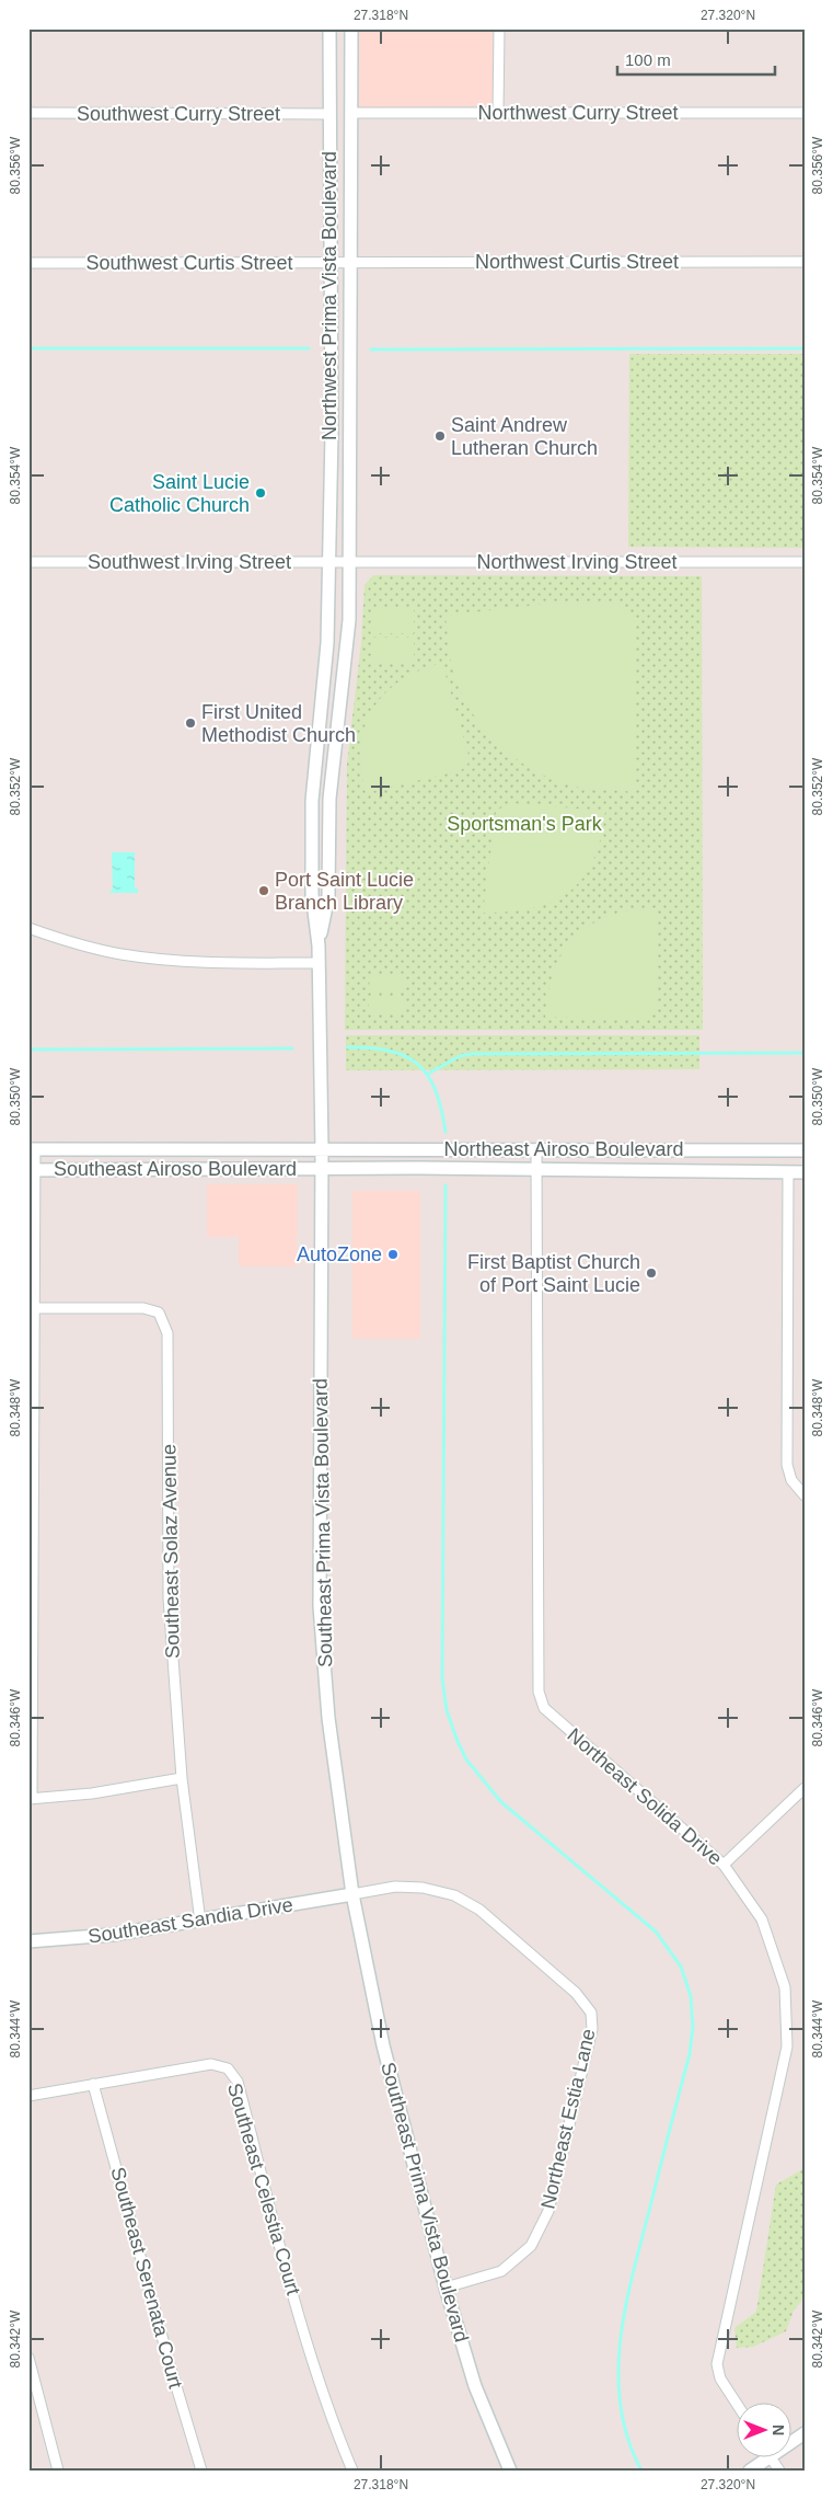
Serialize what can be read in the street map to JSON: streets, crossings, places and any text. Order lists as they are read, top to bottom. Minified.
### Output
{"streets":{"main road":["Northwest Prima Vista Boulevard","Northeast Airoso Boulevard","Southeast Airoso Boulevard","Southeast Prima Vista Boulevard","Southeast Sandia Drive"],"street":["Northwest Curry Street","Southwest Curry Street","Northwest Curtis Street","Southwest Curtis Street","Southwest Irving Street","Northwest Irving Street","Southeast Solaz Avenue","Northeast Solida Drive","Northeast Estia Lane","Southeast Celestia Court","Southeast Serenata Court"]},"crossings":[["Northwest Curry Street","Northwest Prima Vista Boulevard"],["Southwest Curry Street","Northwest Prima Vista Boulevard"],["Northwest Curtis Street","Southwest Curtis Street"],["Northwest Curtis Street","Northwest Prima Vista Boulevard"],["Southwest Curtis Street","Northwest Prima Vista Boulevard"],["Northwest Prima Vista Boulevard","Southwest Irving Street"],["Northwest Prima Vista Boulevard","Northwest Irving Street"],["Northwest Prima Vista Boulevard","Southeast Prima Vista Boulevard"],["Southwest Irving Street","Northwest Irving Street"],["Northeast Airoso Boulevard","Southeast Airoso Boulevard"],["Northeast Airoso Boulevard","Southeast Prima Vista Boulevard"],["Northeast Airoso Boulevard","Northeast Solida Drive"],["Southeast Airoso Boulevard","Southeast Prima Vista Boulevard"],["Southeast Prima Vista Boulevard","Southeast Sandia Drive"],["Southeast Prima Vista Boulevard","Northeast Estia Lane"],["Southeast Solaz Avenue","Southeast Sandia Drive"],["Southeast Sandia Drive","Northeast Estia Lane"],["Southeast Celestia Court","Southeast Serenata Court"]],"parks":["Sportsman's Park"],"places":["Saint Andrew Lutheran Church","Saint Lucie Catholic Church","First United Methodist Church","Port Saint Lucie Branch Library","AutoZone","First Baptist Church of Port Saint Lucie"],"scale_bar":"100 m","north":"right","coordinates":["27.318°N","27.320°N","80.356°W","80.354°W","80.352°W","80.350°W","80.348°W","80.346°W","80.344°W","80.342°W"]}
